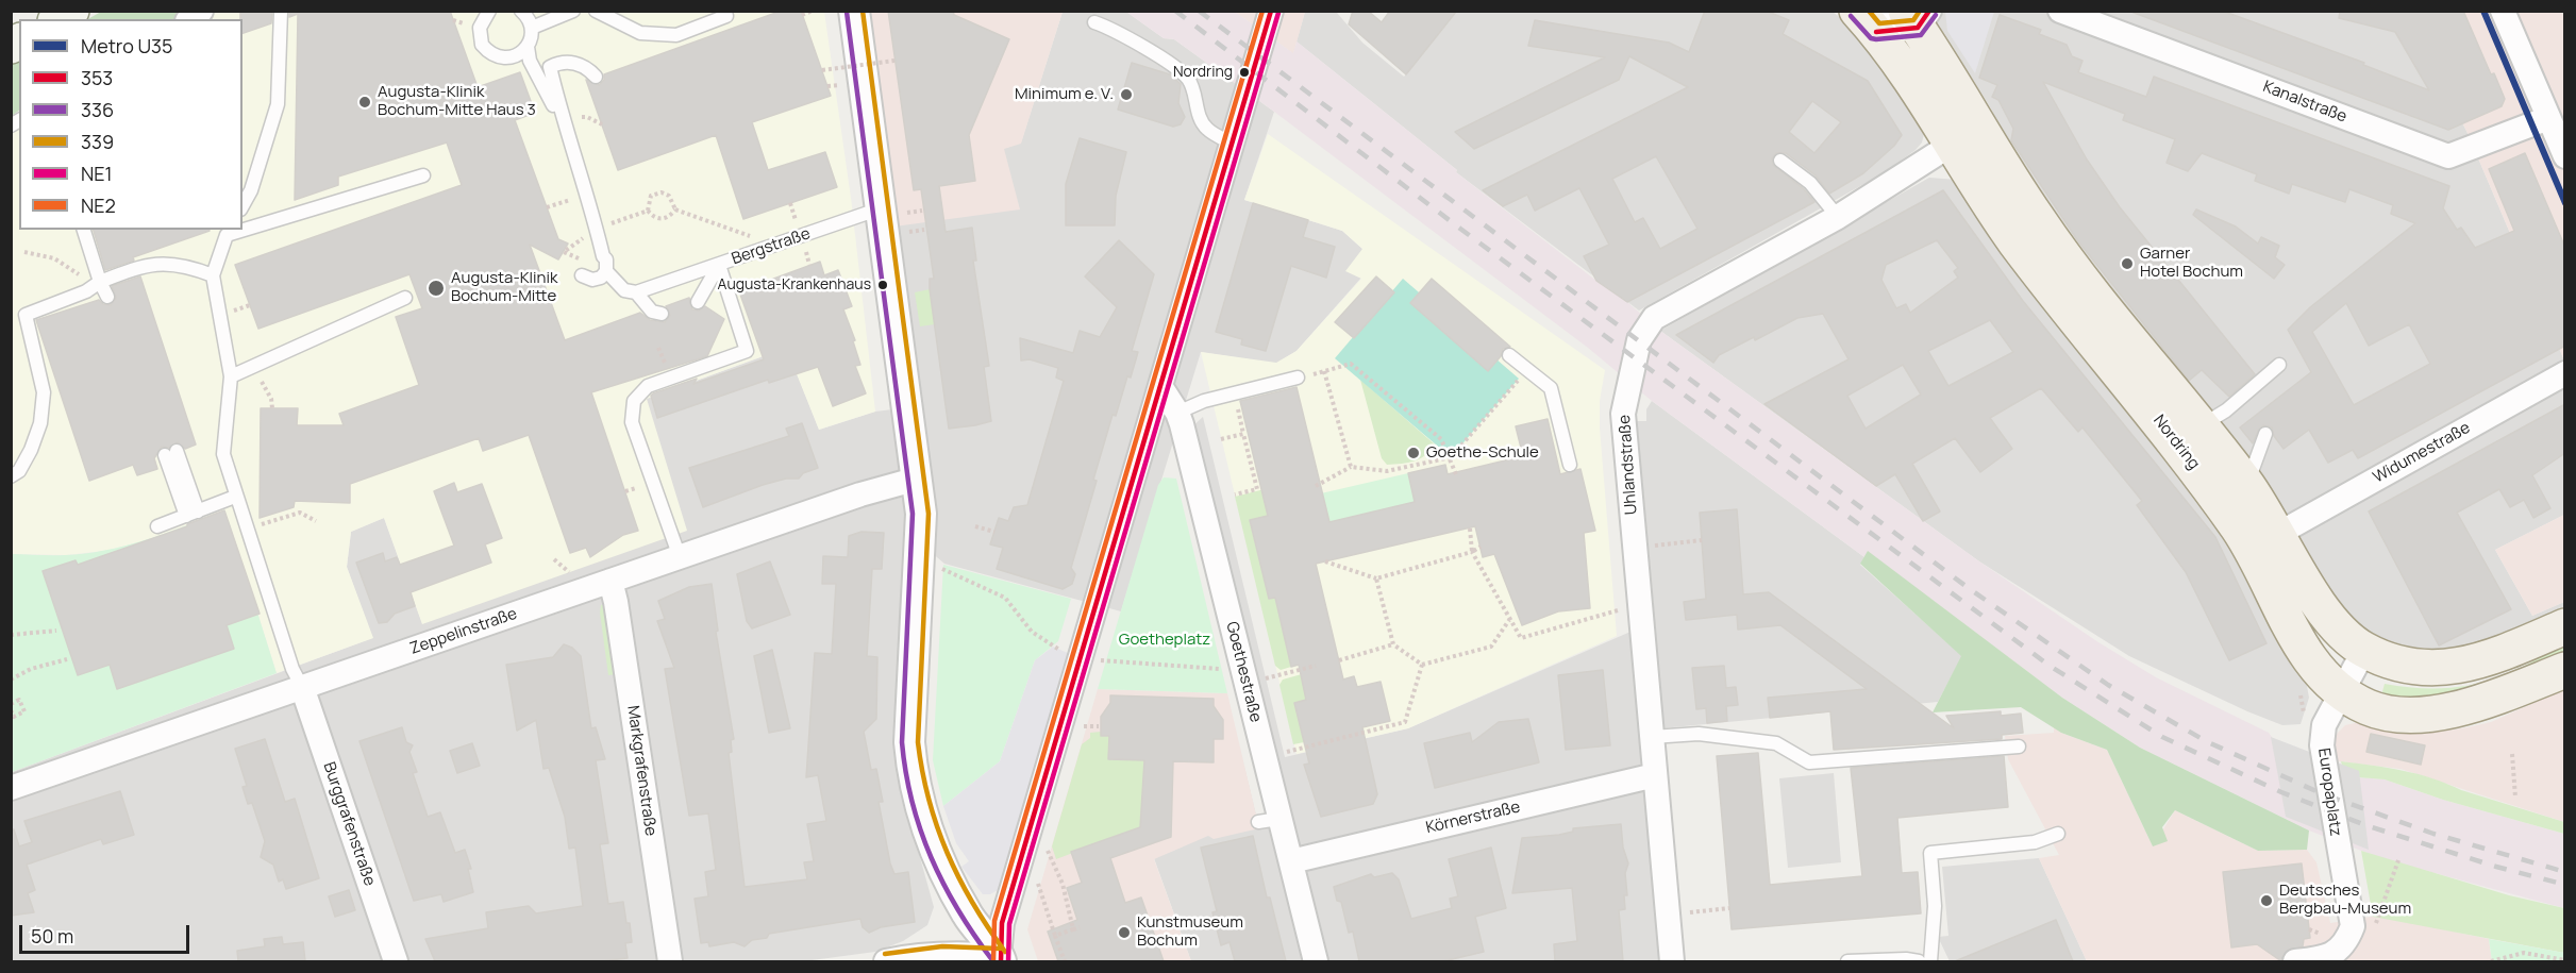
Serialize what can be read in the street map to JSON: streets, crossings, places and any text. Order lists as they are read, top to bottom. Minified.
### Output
{"streets":{"main road":["Nordring"],"street":["Kanalstraße","Widumestraße","Uhlandstraße","Zeppelinstraße","Goethestraße","Markgrafenstraße","Europaplatz","Körnerstraße","Burggrafenstraße"],"lane":["Bergstraße"]},"crossings":[["Nordring","Widumestraße"],["Nordring","Uhlandstraße"],["Nordring","Europaplatz"],["Uhlandstraße","Körnerstraße"],["Zeppelinstraße","Markgrafenstraße"],["Zeppelinstraße","Burggrafenstraße"],["Goethestraße","Körnerstraße"]],"parks":["Goetheplatz"],"places":["Nordring","Minimum e. V.","Augusta-Klinik Bochum-Mitte Haus 3","Garner Hotel Bochum","Augusta-Krankenhaus","Augusta-Klinik Bochum-Mitte","Goethe-Schule","Deutsches Bergbau-Museum","Kunstmuseum Bochum"],"lines":["metro line U35","transit line 353","transit line 339","transit line NE2","transit line 336","transit line NE1"],"legend":["Metro U35","353","336","339","NE1","NE2"],"scale_bar":"50 m"}
